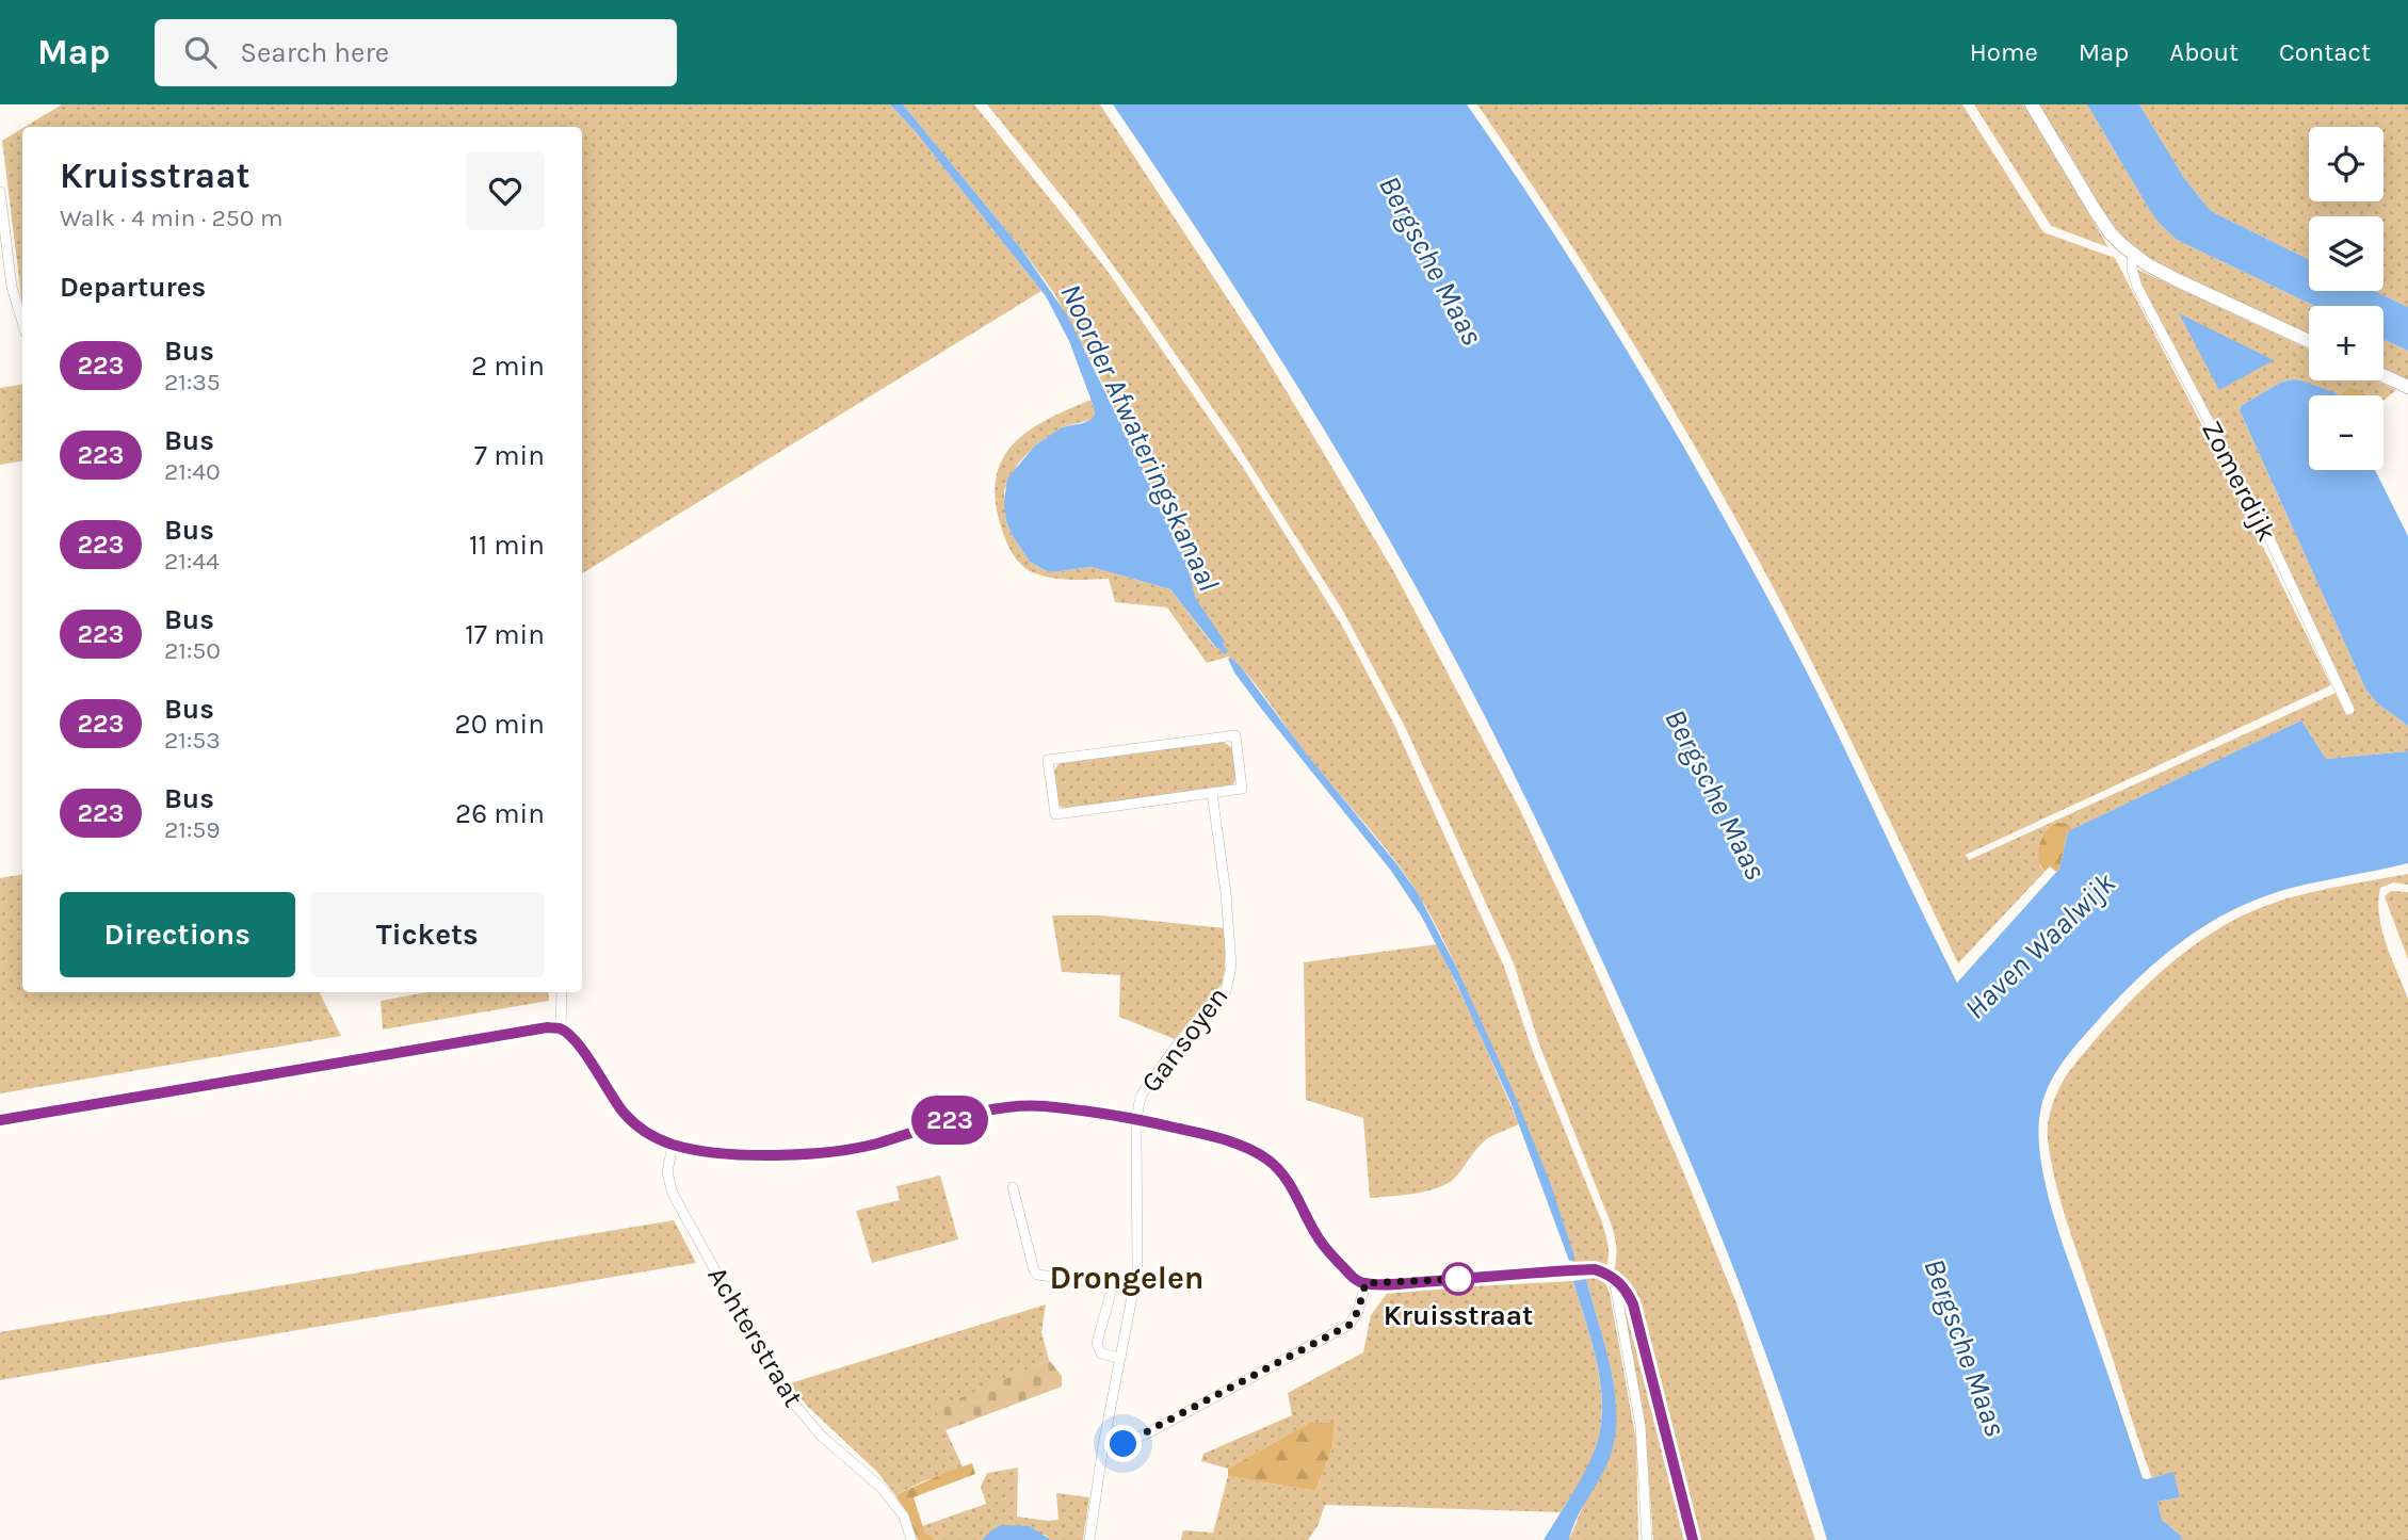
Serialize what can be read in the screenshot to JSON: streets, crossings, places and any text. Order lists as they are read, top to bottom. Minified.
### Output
{"streets":{"street":["Zomerdijk","Gansoyen","Achterstraat"]},"districts":["Drongelen"],"water":["Bergsche Maas","Noorder Afwateringskanaal","Haven Waalwijk"],"places":["Kruisstraat"],"lines":["bus line 223"],"page":{"header":"Map","search":"Search here","nav":["Home","Map","About","Contact"],"on_map":"223","map_buttons":["+","−"],"heading":[["Kruisstraat","Walk · 4 min · 250 m"],"Departures"],"list":[{"mark":"223","name":"Bus","note":"21:35","value":"2 min"},{"mark":"223","name":"Bus","note":"21:40","value":"7 min"},{"mark":"223","name":"Bus","note":"21:44","value":"11 min"},{"mark":"223","name":"Bus","note":"21:50","value":"17 min"},{"mark":"223","name":"Bus","note":"21:53","value":"20 min"},{"mark":"223","name":"Bus","note":"21:59","value":"26 min"}],"buttons":["Directions","Tickets"]}}
